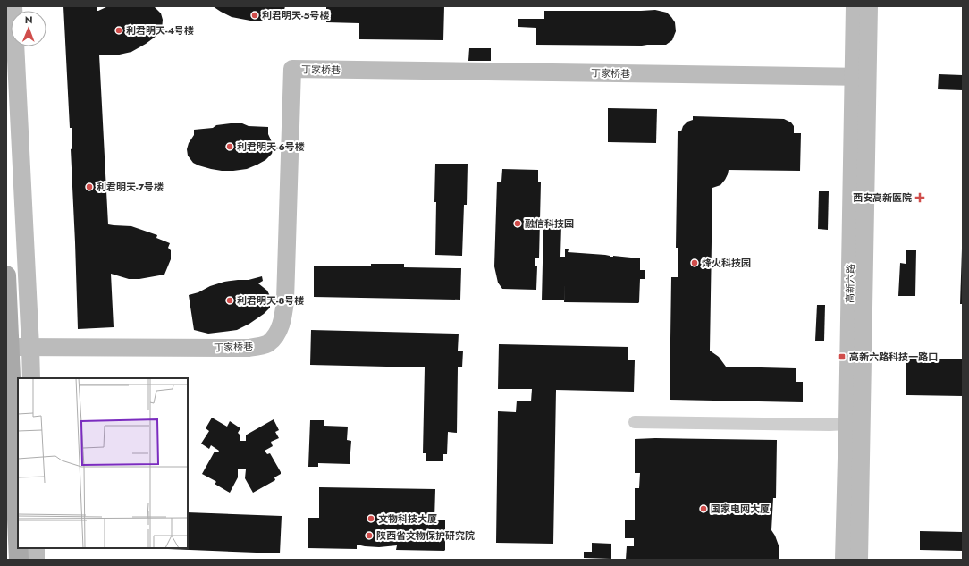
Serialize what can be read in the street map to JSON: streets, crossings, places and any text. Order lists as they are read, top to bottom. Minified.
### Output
{"streets":{"street":["丁家桥巷","高新六路"]},"crossings":[["丁家桥巷","高新六路"]],"places":{"other":["利君明天-5号楼","利君明天-4号楼","利君明天-6号楼","利君明天-7号楼","融信科技园","烽火科技园","利君明天-8号楼","国家电网大厦","文物科技大厦","陕西省文物保护研究院"],"health":["西安高新医院"],"transit":["高新六路科技一路口"]},"north":"top"}
